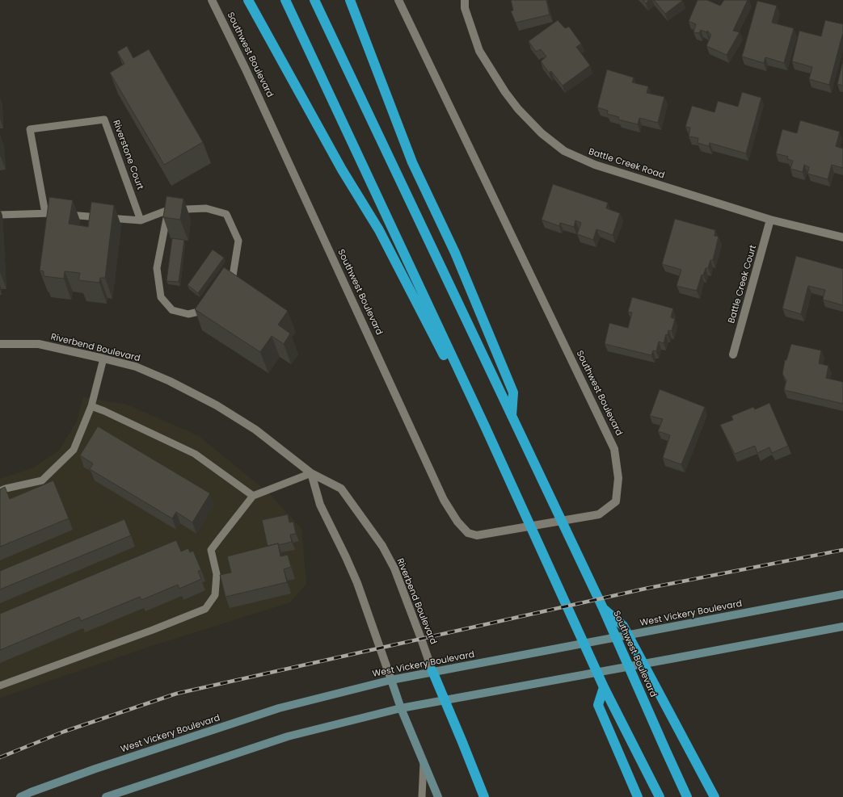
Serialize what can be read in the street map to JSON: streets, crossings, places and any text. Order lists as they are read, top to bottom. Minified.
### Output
{"streets":{"highway":["Southwest Boulevard"],"main road":["West Vickery Boulevard"],"street":["Battle Creek Road","Battle Creek Court","Riverbend Boulevard"],"lane":["Riverstone Court"]},"crossings":[["Battle Creek Road","Battle Creek Court"],["Riverbend Boulevard","West Vickery Boulevard"]]}
